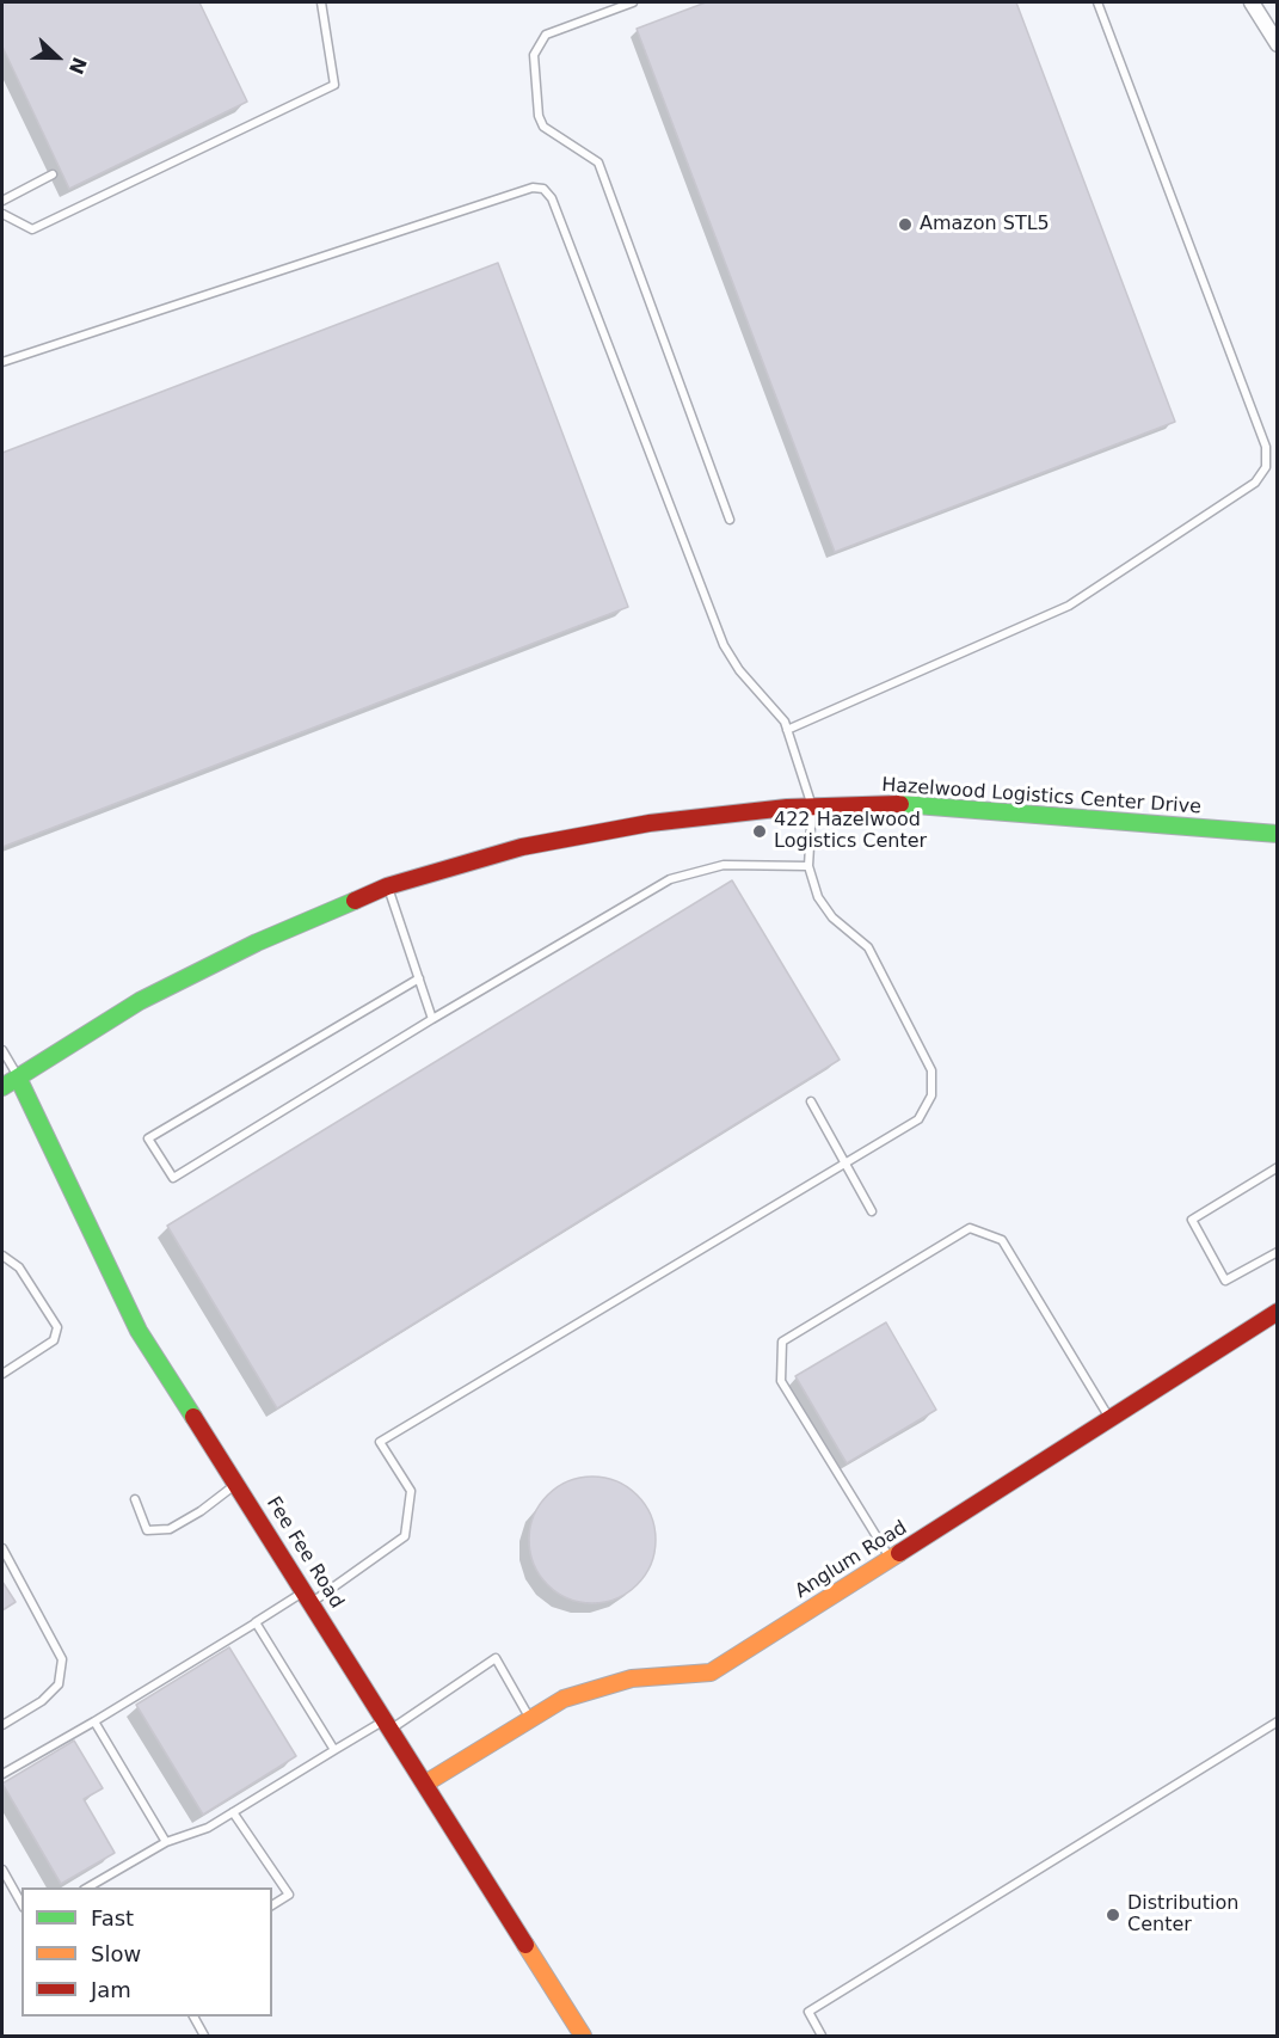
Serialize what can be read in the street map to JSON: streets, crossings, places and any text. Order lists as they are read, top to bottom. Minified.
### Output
{"streets":{"street":["Hazelwood Logistics Center Drive","Fee Fee Road","Anglum Road"]},"crossings":[["Hazelwood Logistics Center Drive","Fee Fee Road"],["Fee Fee Road","Anglum Road"]],"places":["Amazon STL5","422 Hazelwood Logistics Center","Distribution Center"],"legend":["Fast","Slow","Jam"],"north":"right"}
